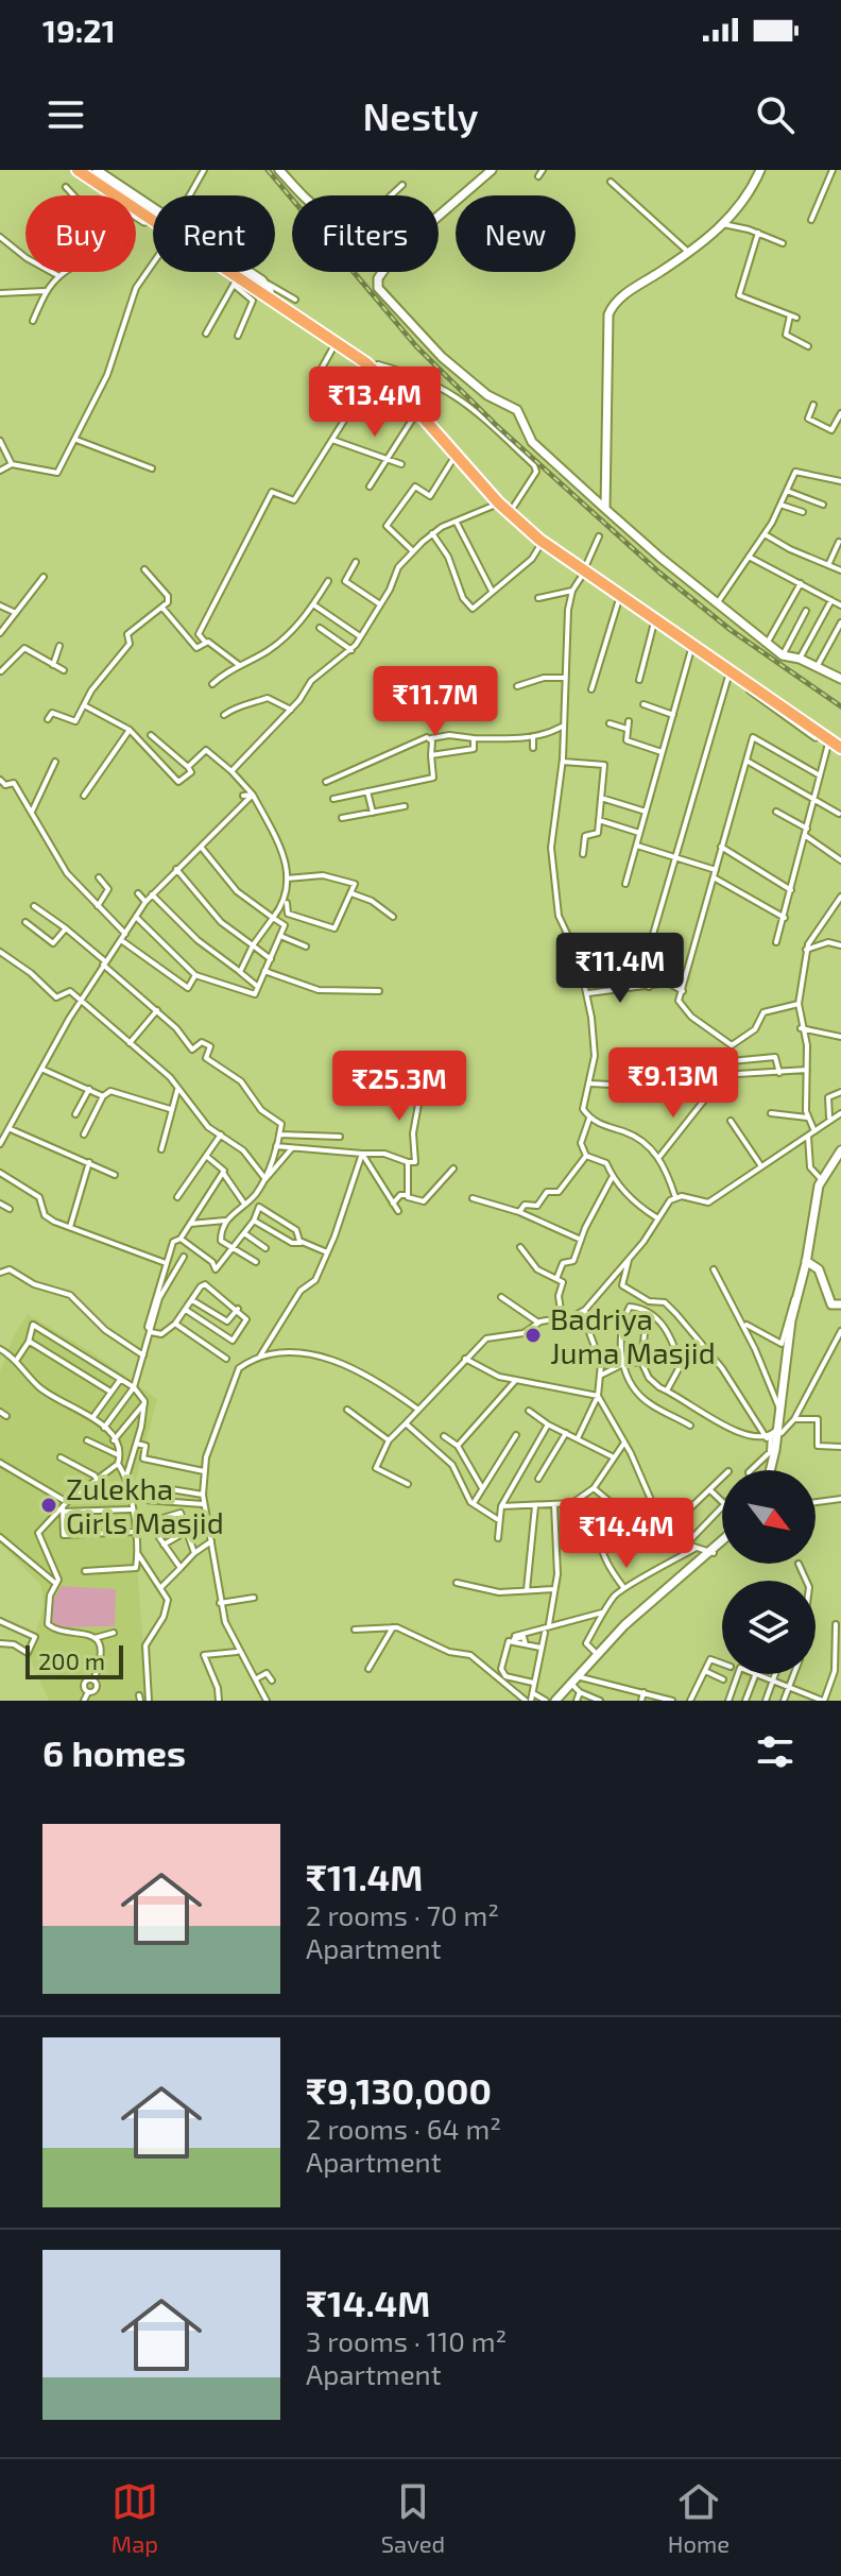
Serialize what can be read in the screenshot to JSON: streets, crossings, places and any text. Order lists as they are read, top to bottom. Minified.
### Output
{"places":["Badriya Juma Masjid","Zulekha Girls Masjid"],"scale_bar":"200 m","north":"bottom right","page":{"status":"19:21","header":"Nestly","chip":["Buy","Rent","Filters","New"],"price":["₹13.4M","₹11.7M","₹11.4M","₹9.13M","₹25.3M","₹14.4M"],"scale":"200 m","heading":"6 homes","list":[{"name":"₹11.4M","note":"2 rooms · 70 m² · Apartment"},{"name":"₹9,130,000","note":"2 rooms · 64 m² · Apartment"},{"name":"₹14.4M","note":"3 rooms · 110 m² · Apartment"}],"tabs":["Map","Saved","Home"]}}
